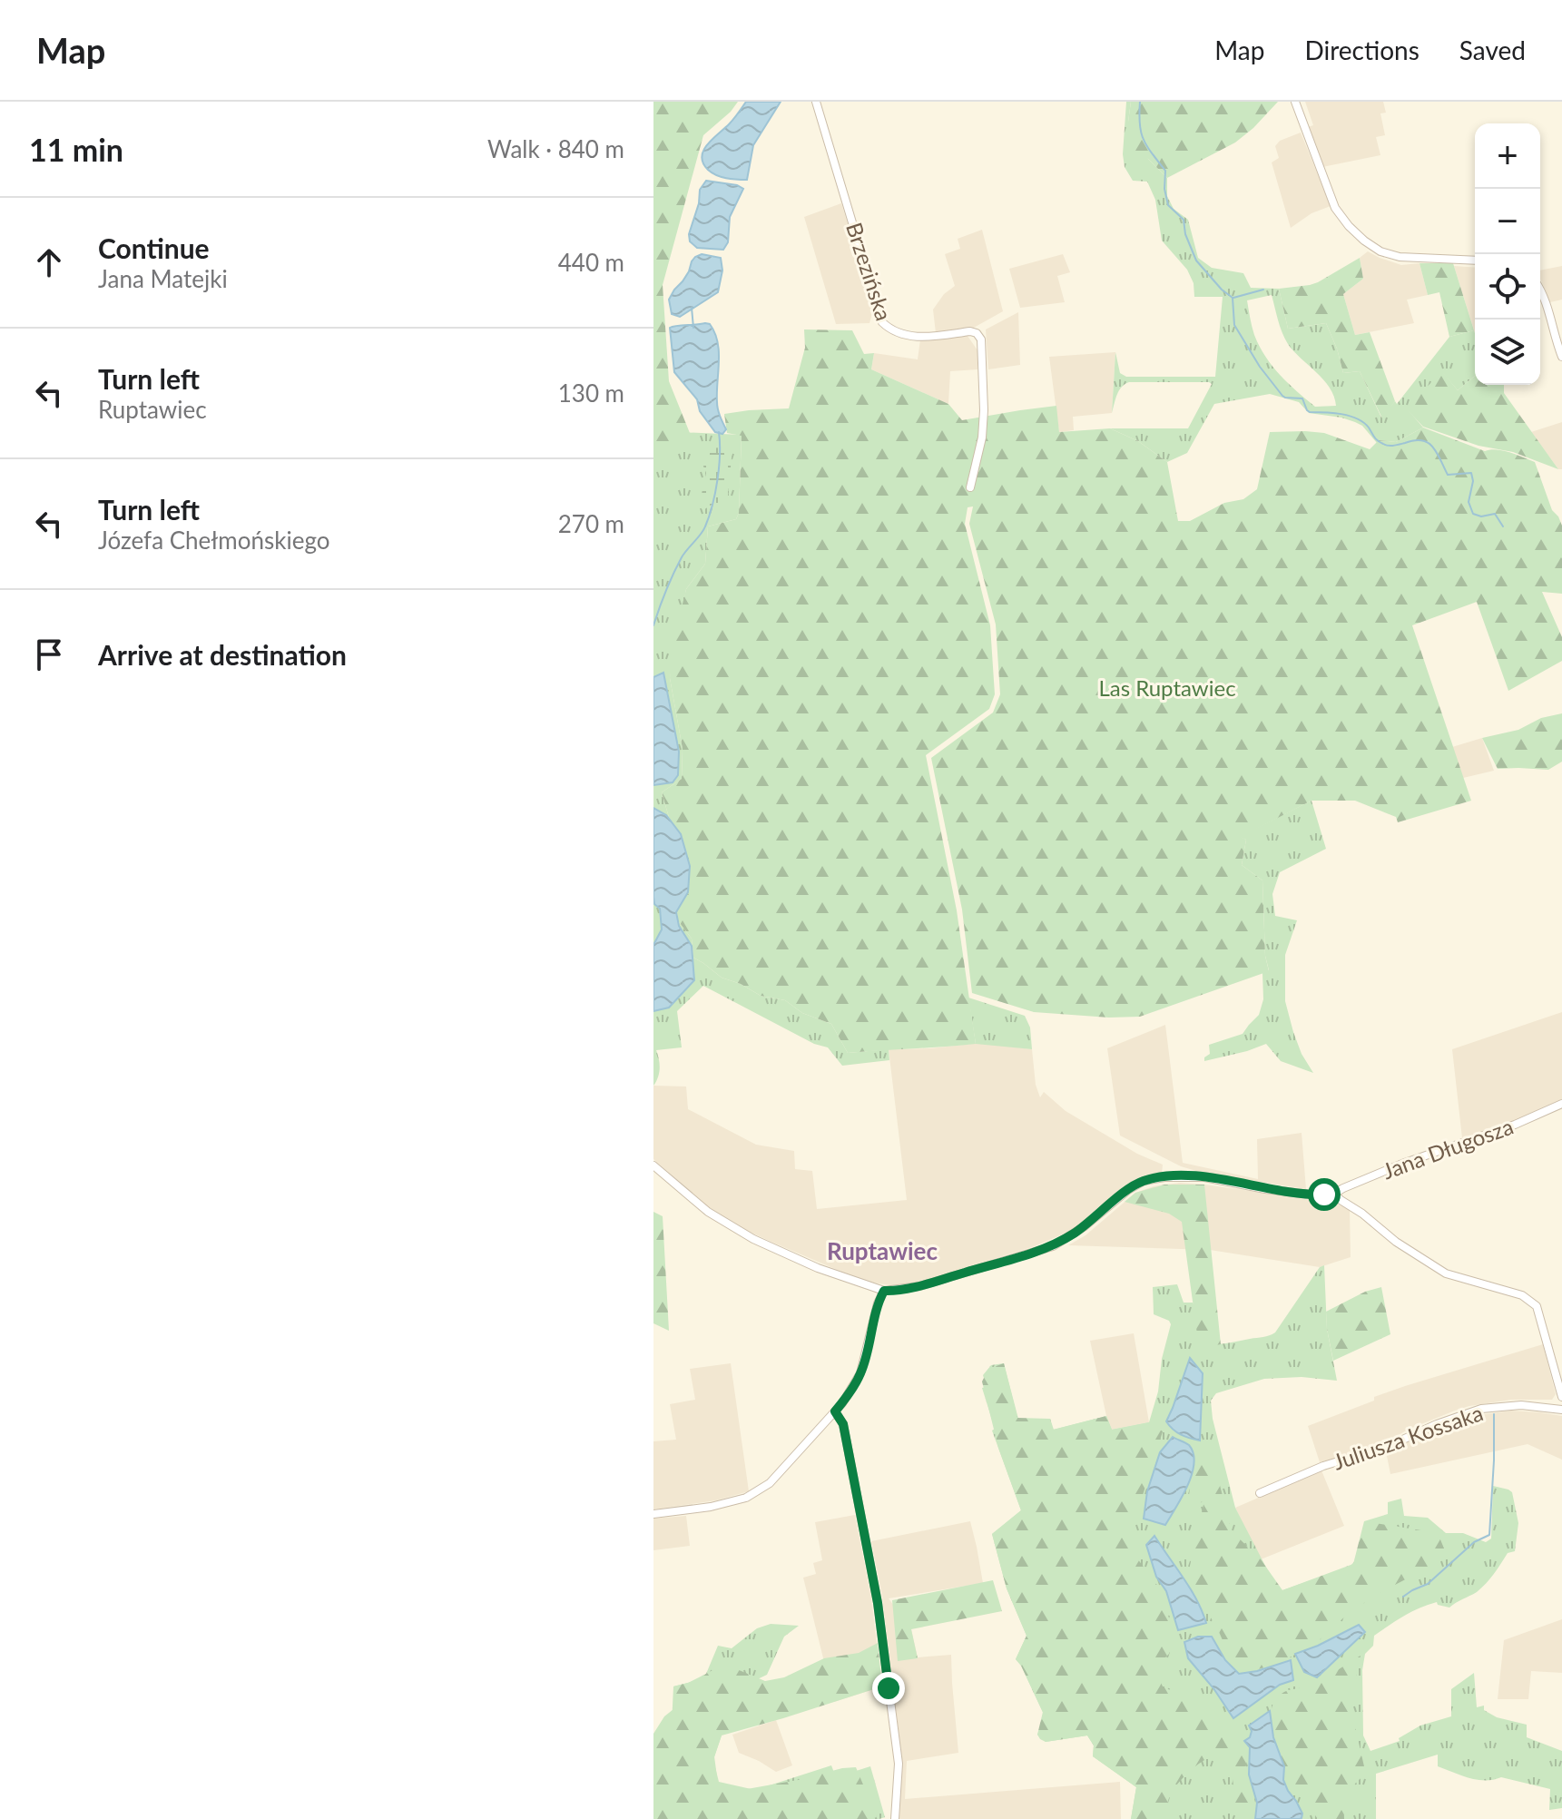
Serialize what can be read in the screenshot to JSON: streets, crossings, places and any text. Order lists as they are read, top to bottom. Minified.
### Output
{"streets":{"street":["Brzezińska","Jana Długosza","Juliusza Kossaka"]},"districts":["Ruptawiec"],"parks":["Las Ruptawiec"],"page":{"header":"Map","nav":["Map","Directions","Saved"],"heading":["11 min","Walk · 840 m"],"map_buttons":["+","−"],"list":[["Continue","Jana Matejki","440 m"],["Turn left","Ruptawiec","130 m"],["Turn left","Józefa Chełmońskiego","270 m"],"Arrive at destination"]}}
